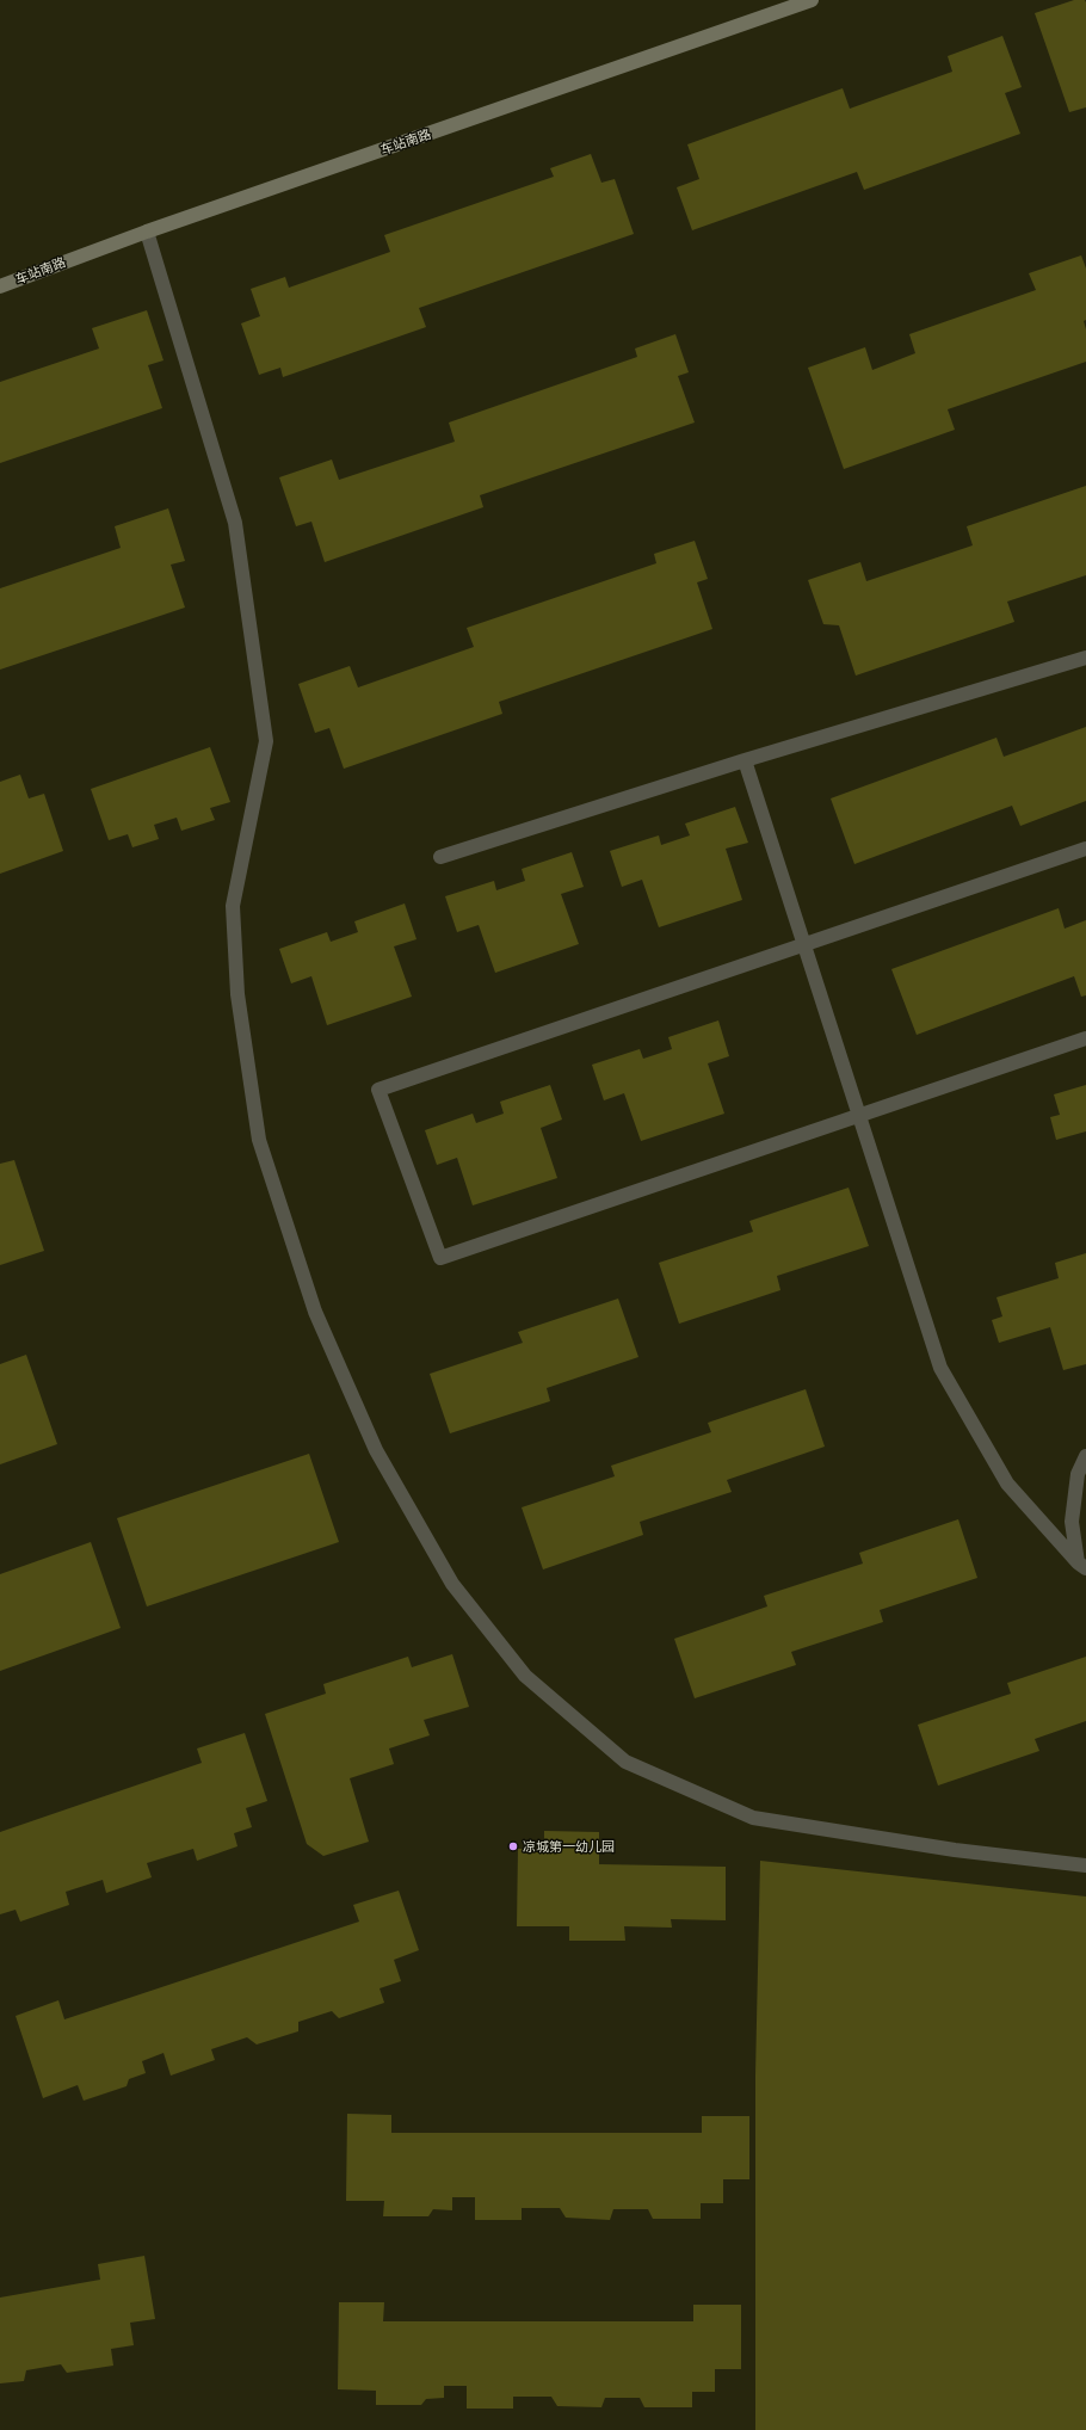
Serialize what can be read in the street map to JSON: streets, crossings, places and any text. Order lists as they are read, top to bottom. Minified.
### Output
{"streets":{"street":["车站南路"]},"places":["凉城第一幼儿园"]}
